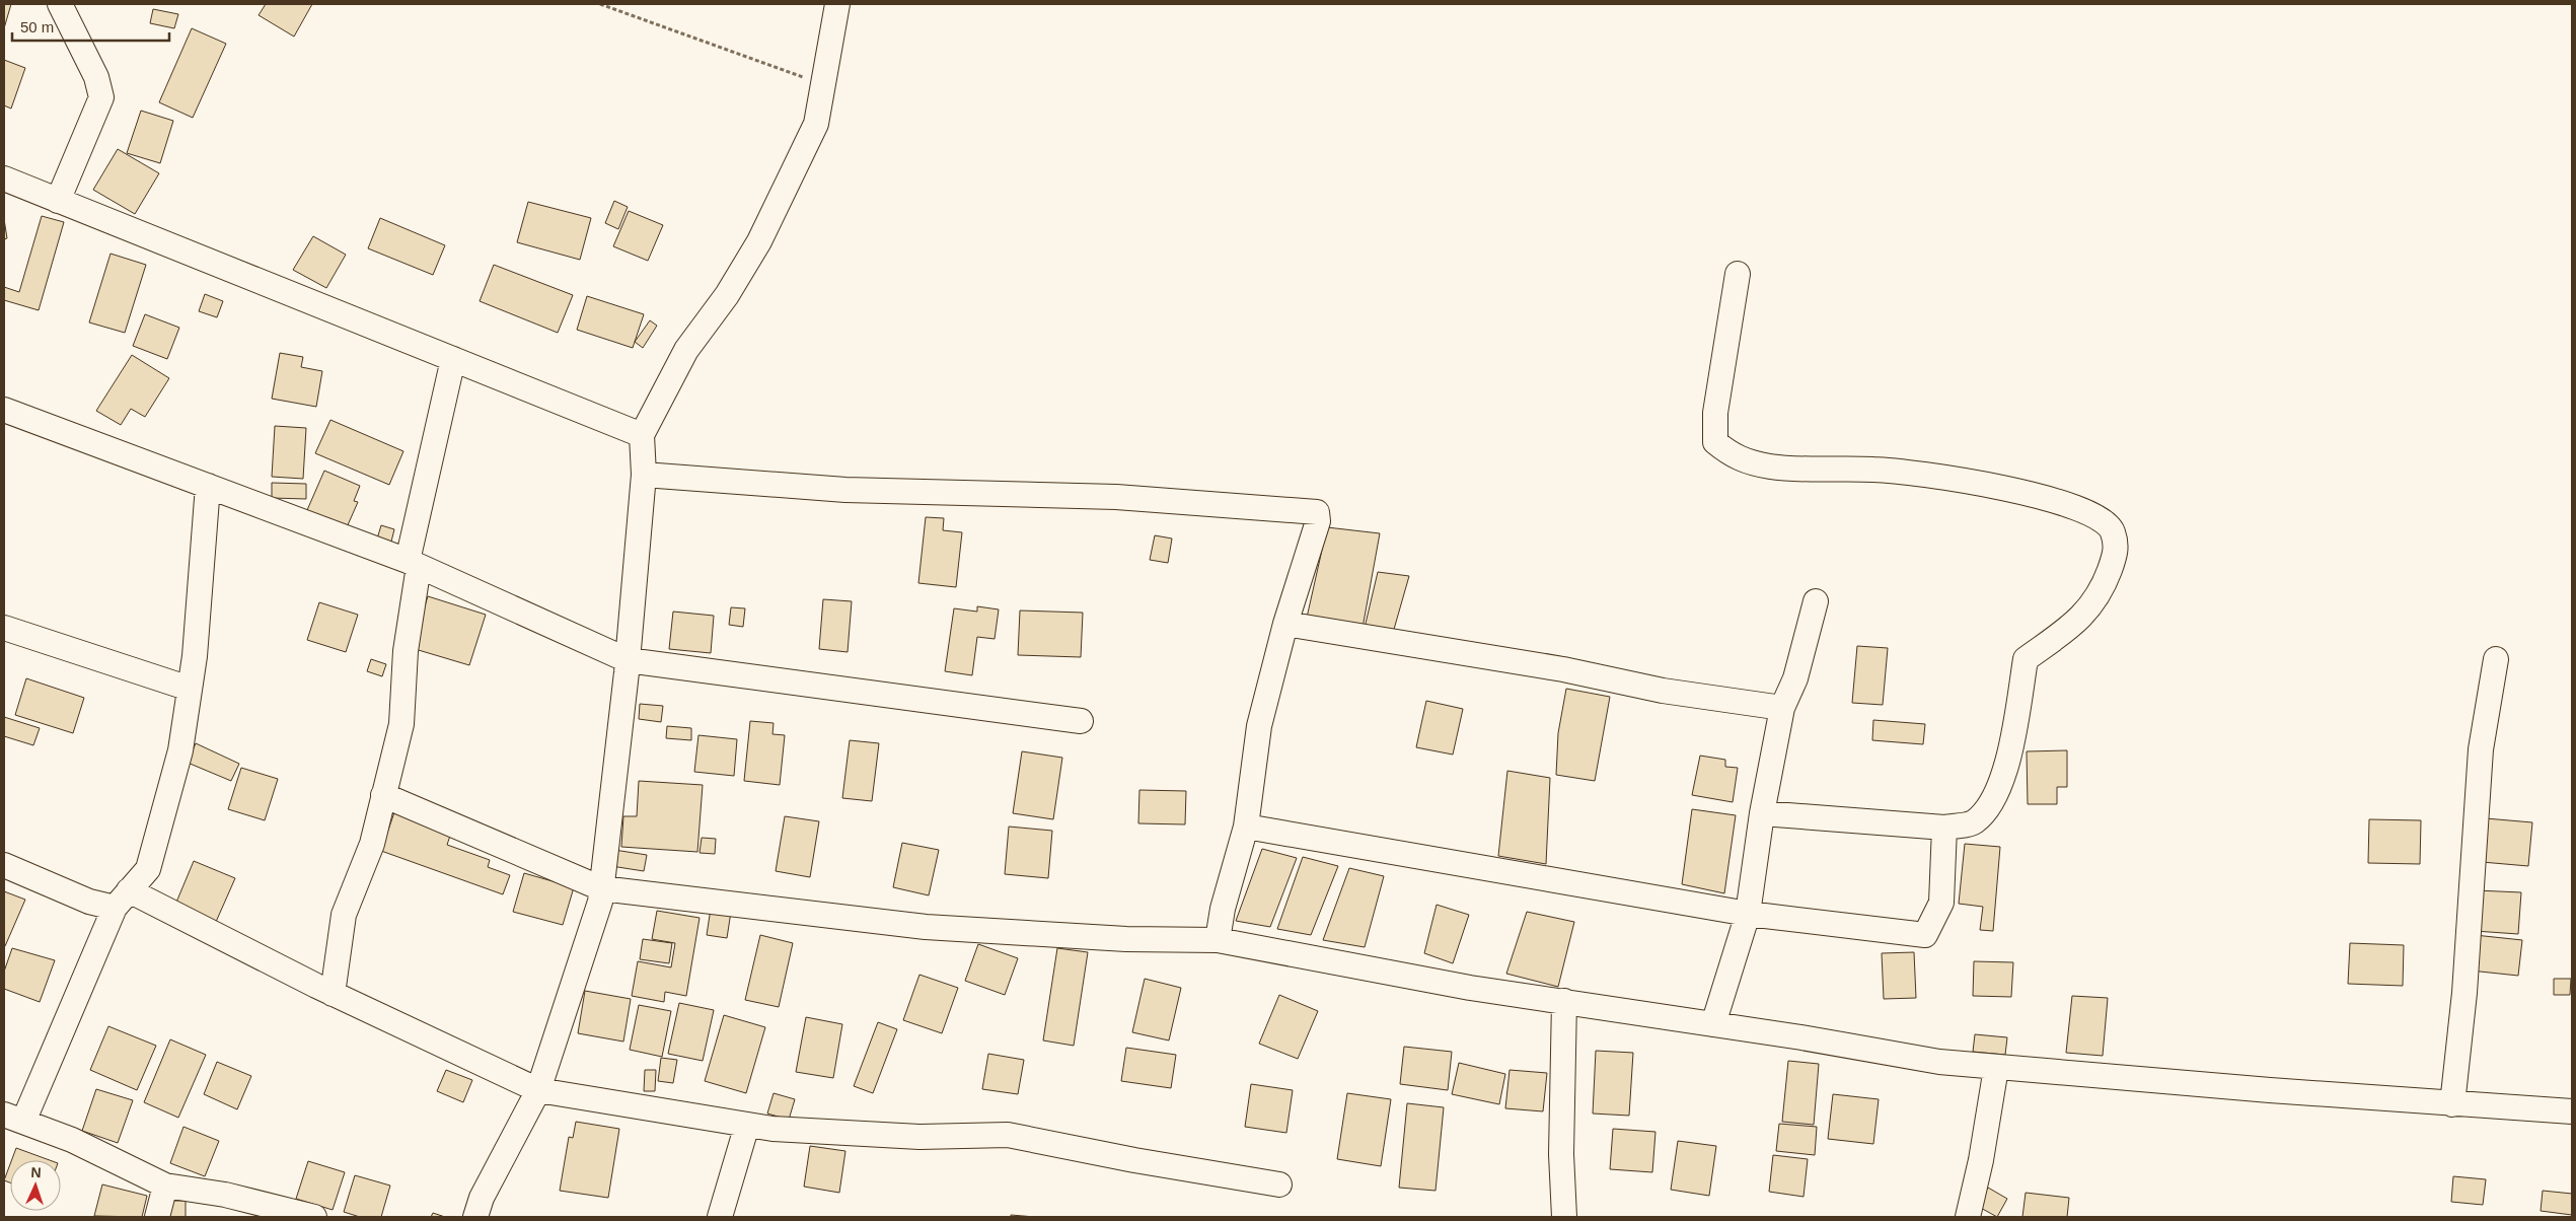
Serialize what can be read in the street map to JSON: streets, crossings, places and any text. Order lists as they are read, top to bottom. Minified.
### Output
{"scale_bar":"50 m","north":"top"}
